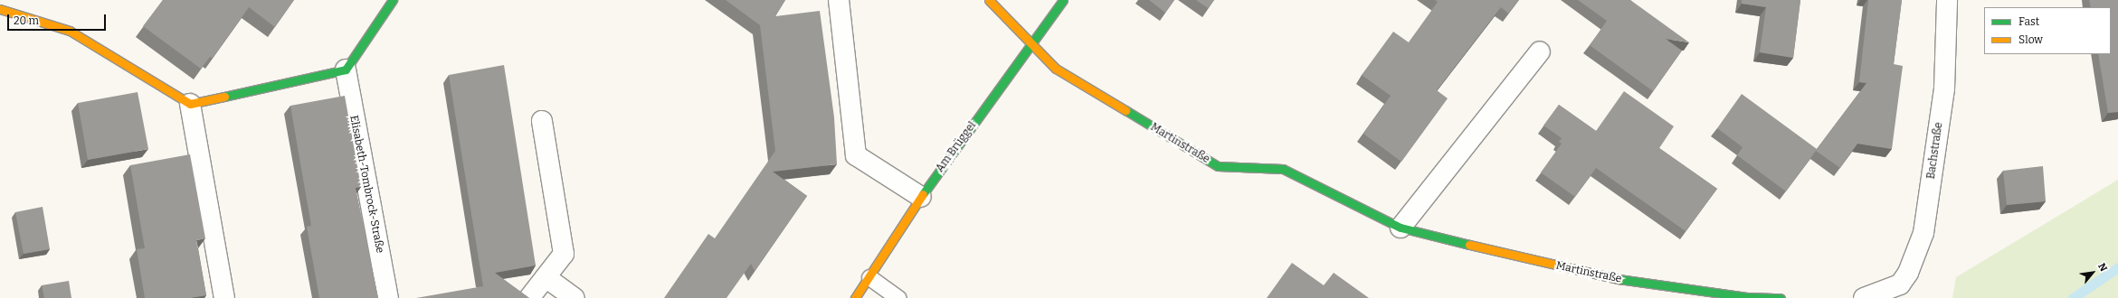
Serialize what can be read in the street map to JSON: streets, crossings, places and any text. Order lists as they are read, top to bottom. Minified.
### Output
{"streets":{"street":["Martinstraße","Am Brüggel","Bachstraße","Elisabeth-Tombrock-Straße"]},"crossings":[["Martinstraße","Am Brüggel"]],"legend":["Fast","Slow"],"scale_bar":"20 m","north":"top right"}
